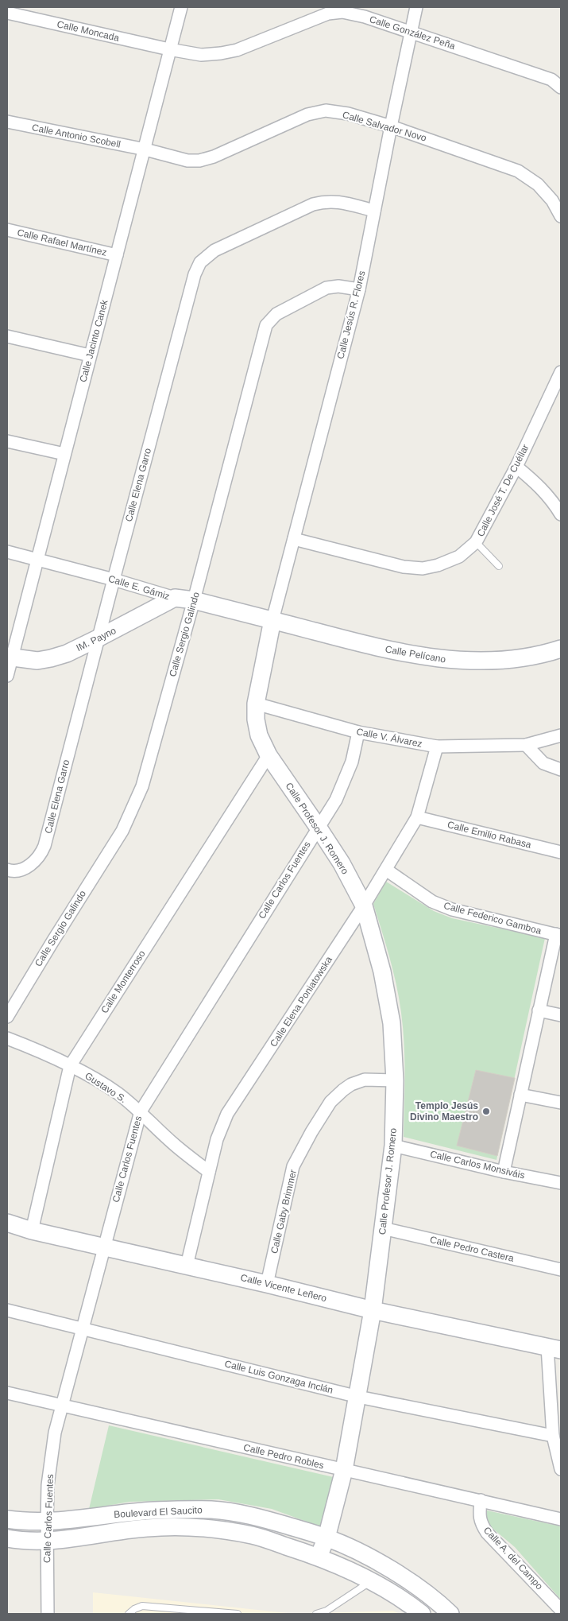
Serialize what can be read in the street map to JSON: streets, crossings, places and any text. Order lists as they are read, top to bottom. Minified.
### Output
{"streets":{"street":["Calle Moncada","Calle González Peña","Calle Salvador Novo","Calle Antonio Scobell","Calle Rafael Martínez","Calle Jesús R. Flores","Calle Jacinto Canek","Calle Elena Garro","Calle José T. De Cuéllar","Calle E. Gámiz","Calle Sergio Galindo","IM. Payno","Calle Pelícano","Calle V. Álvarez","Calle Profesor J. Romero","Calle Emilio Rabasa","Calle Carlos Fuentes","Calle Federico Gamboa","Calle Monterroso","Calle Elena Poniatowska","Gustavo S.","Calle Carlos Monsiváis","Calle Gaby Brimmer","Calle Pedro Castera","Calle Vicente Leñero","Calle Luis Gonzaga Inclán","Calle Pedro Robles","Boulevard El Saucito","Calle A. del Campo"]},"crossings":[["Calle Moncada","Calle González Peña"],["Calle Moncada","Calle Jacinto Canek"],["Calle González Peña","Calle Jesús R. Flores"],["Calle González Peña","Calle Jacinto Canek"],["Calle Salvador Novo","Calle Antonio Scobell"],["Calle Salvador Novo","Calle Jesús R. Flores"],["Calle Salvador Novo","Calle Jacinto Canek"],["Calle Antonio Scobell","Calle Jacinto Canek"],["Calle Rafael Martínez","Calle Jacinto Canek"],["Calle Jesús R. Flores","Calle Elena Garro"],["Calle Jesús R. Flores","Calle José T. De Cuéllar"],["Calle Jesús R. Flores","Calle E. Gámiz"],["Calle Jesús R. Flores","Calle Sergio Galindo"],["Calle Jesús R. Flores","Calle Pelícano"],["Calle Jesús R. Flores","Calle Profesor J. Romero"],["Calle Jacinto Canek","Calle E. Gámiz"],["Calle Jacinto Canek","IM. Payno"],["Calle Elena Garro","Calle E. Gámiz"],["Calle Elena Garro","IM. Payno"],["Calle E. Gámiz","Calle Sergio Galindo"],["Calle E. Gámiz","IM. Payno"],["Calle E. Gámiz","Calle Pelícano"],["Calle E. Gámiz","Calle Profesor J. Romero"],["Calle Pelícano","Calle Profesor J. Romero"],["Calle V. Álvarez","Calle Profesor J. Romero"],["Calle V. Álvarez","Calle Carlos Fuentes"],["Calle V. Álvarez","Calle Elena Poniatowska"],["Calle Profesor J. Romero","Calle Carlos Fuentes"],["Calle Profesor J. Romero","Calle Monterroso"],["Calle Profesor J. Romero","Calle Elena Poniatowska"],["Calle Profesor J. Romero","Calle Carlos Monsiváis"],["Calle Profesor J. Romero","Calle Gaby Brimmer"],["Calle Profesor J. Romero","Calle Pedro Castera"],["Calle Profesor J. Romero","Calle Vicente Leñero"],["Calle Profesor J. Romero","Calle Luis Gonzaga Inclán"],["Calle Profesor J. Romero","Calle Pedro Robles"],["Calle Profesor J. Romero","Boulevard El Saucito"],["Calle Emilio Rabasa","Calle Elena Poniatowska"],["Calle Carlos Fuentes","Gustavo S."],["Calle Carlos Fuentes","Calle Vicente Leñero"],["Calle Carlos Fuentes","Calle Luis Gonzaga Inclán"],["Calle Carlos Fuentes","Calle Pedro Robles"],["Calle Carlos Fuentes","Boulevard El Saucito"],["Calle Federico Gamboa","Calle Elena Poniatowska"],["Calle Monterroso","Gustavo S."],["Calle Monterroso","Calle Vicente Leñero"],["Calle Elena Poniatowska","Gustavo S."],["Calle Elena Poniatowska","Calle Vicente Leñero"],["Calle Gaby Brimmer","Calle Vicente Leñero"],["Calle Pedro Robles","Calle A. del Campo"]],"places":["Templo Jesús Divino Maestro"]}
